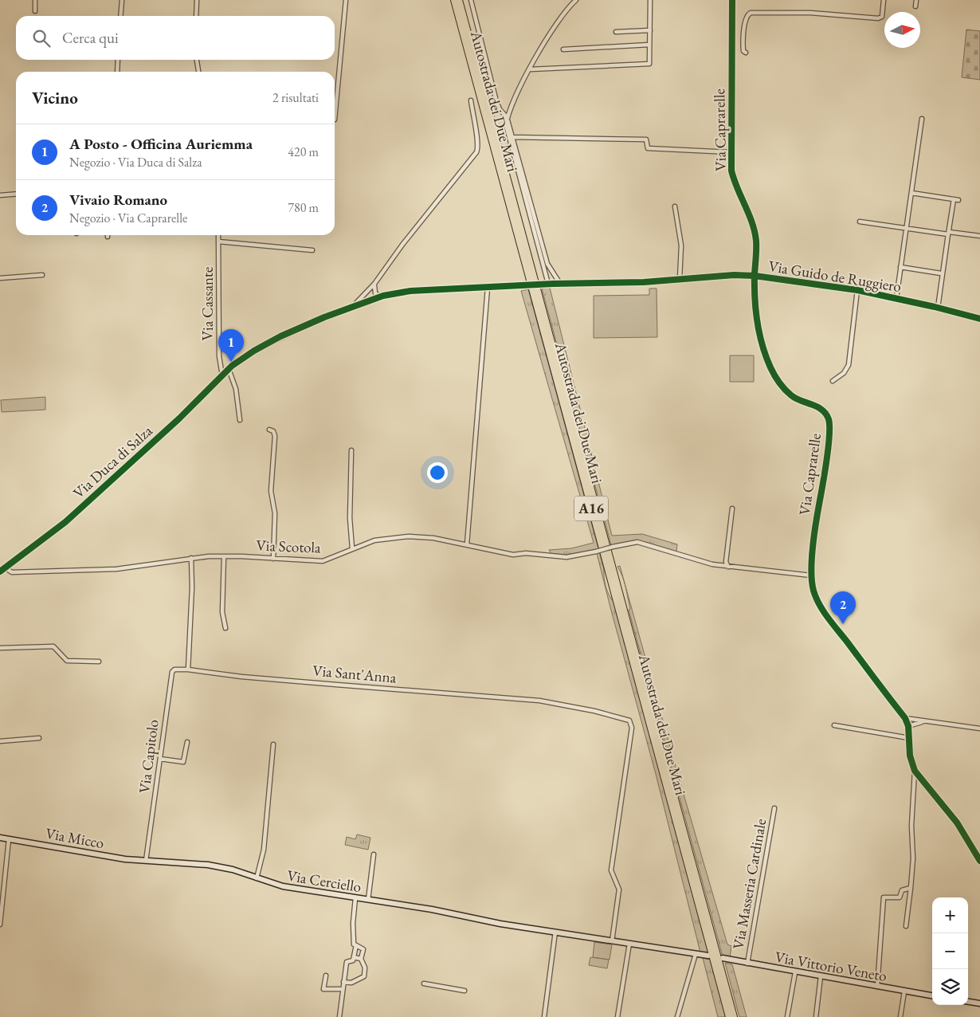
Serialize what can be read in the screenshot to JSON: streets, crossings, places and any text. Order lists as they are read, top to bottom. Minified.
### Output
{"streets":{"highway":["Autostrada dei Due Mari","A16"],"street":["Via Caprarelle","Via Guido de Ruggiero","Via Cassante","Via Duca di Salza","Via Scotola","Via Sant'Anna","Via Capitolo","Via Micco","Via Cerciello","Via Masseria Cardinale","Via Vittorio Veneto"]},"crossings":[["Via Caprarelle","Via Guido de Ruggiero"],["Via Caprarelle","Via Scotola"],["Via Cassante","Via Duca di Salza"],["Via Duca di Salza","Via Scotola"],["Via Sant'Anna","Via Capitolo"],["Via Capitolo","Via Micco"],["Via Capitolo","Via Cerciello"],["Via Micco","Via Cerciello"],["Via Masseria Cardinale","Via Vittorio Veneto"]],"north":"right","page":{"search":"Cerca qui","heading":["Vicino","2 risultati"],"list":[{"mark":"1","name":"A Posto - Officina Auriemma","note":"Negozio · Via Duca di Salza","value":"420 m"},{"mark":"2","name":"Vivaio Romano","note":"Negozio · Via Caprarelle","value":"780 m"}],"pins":["1","2"],"map_buttons":["+","−"]}}
